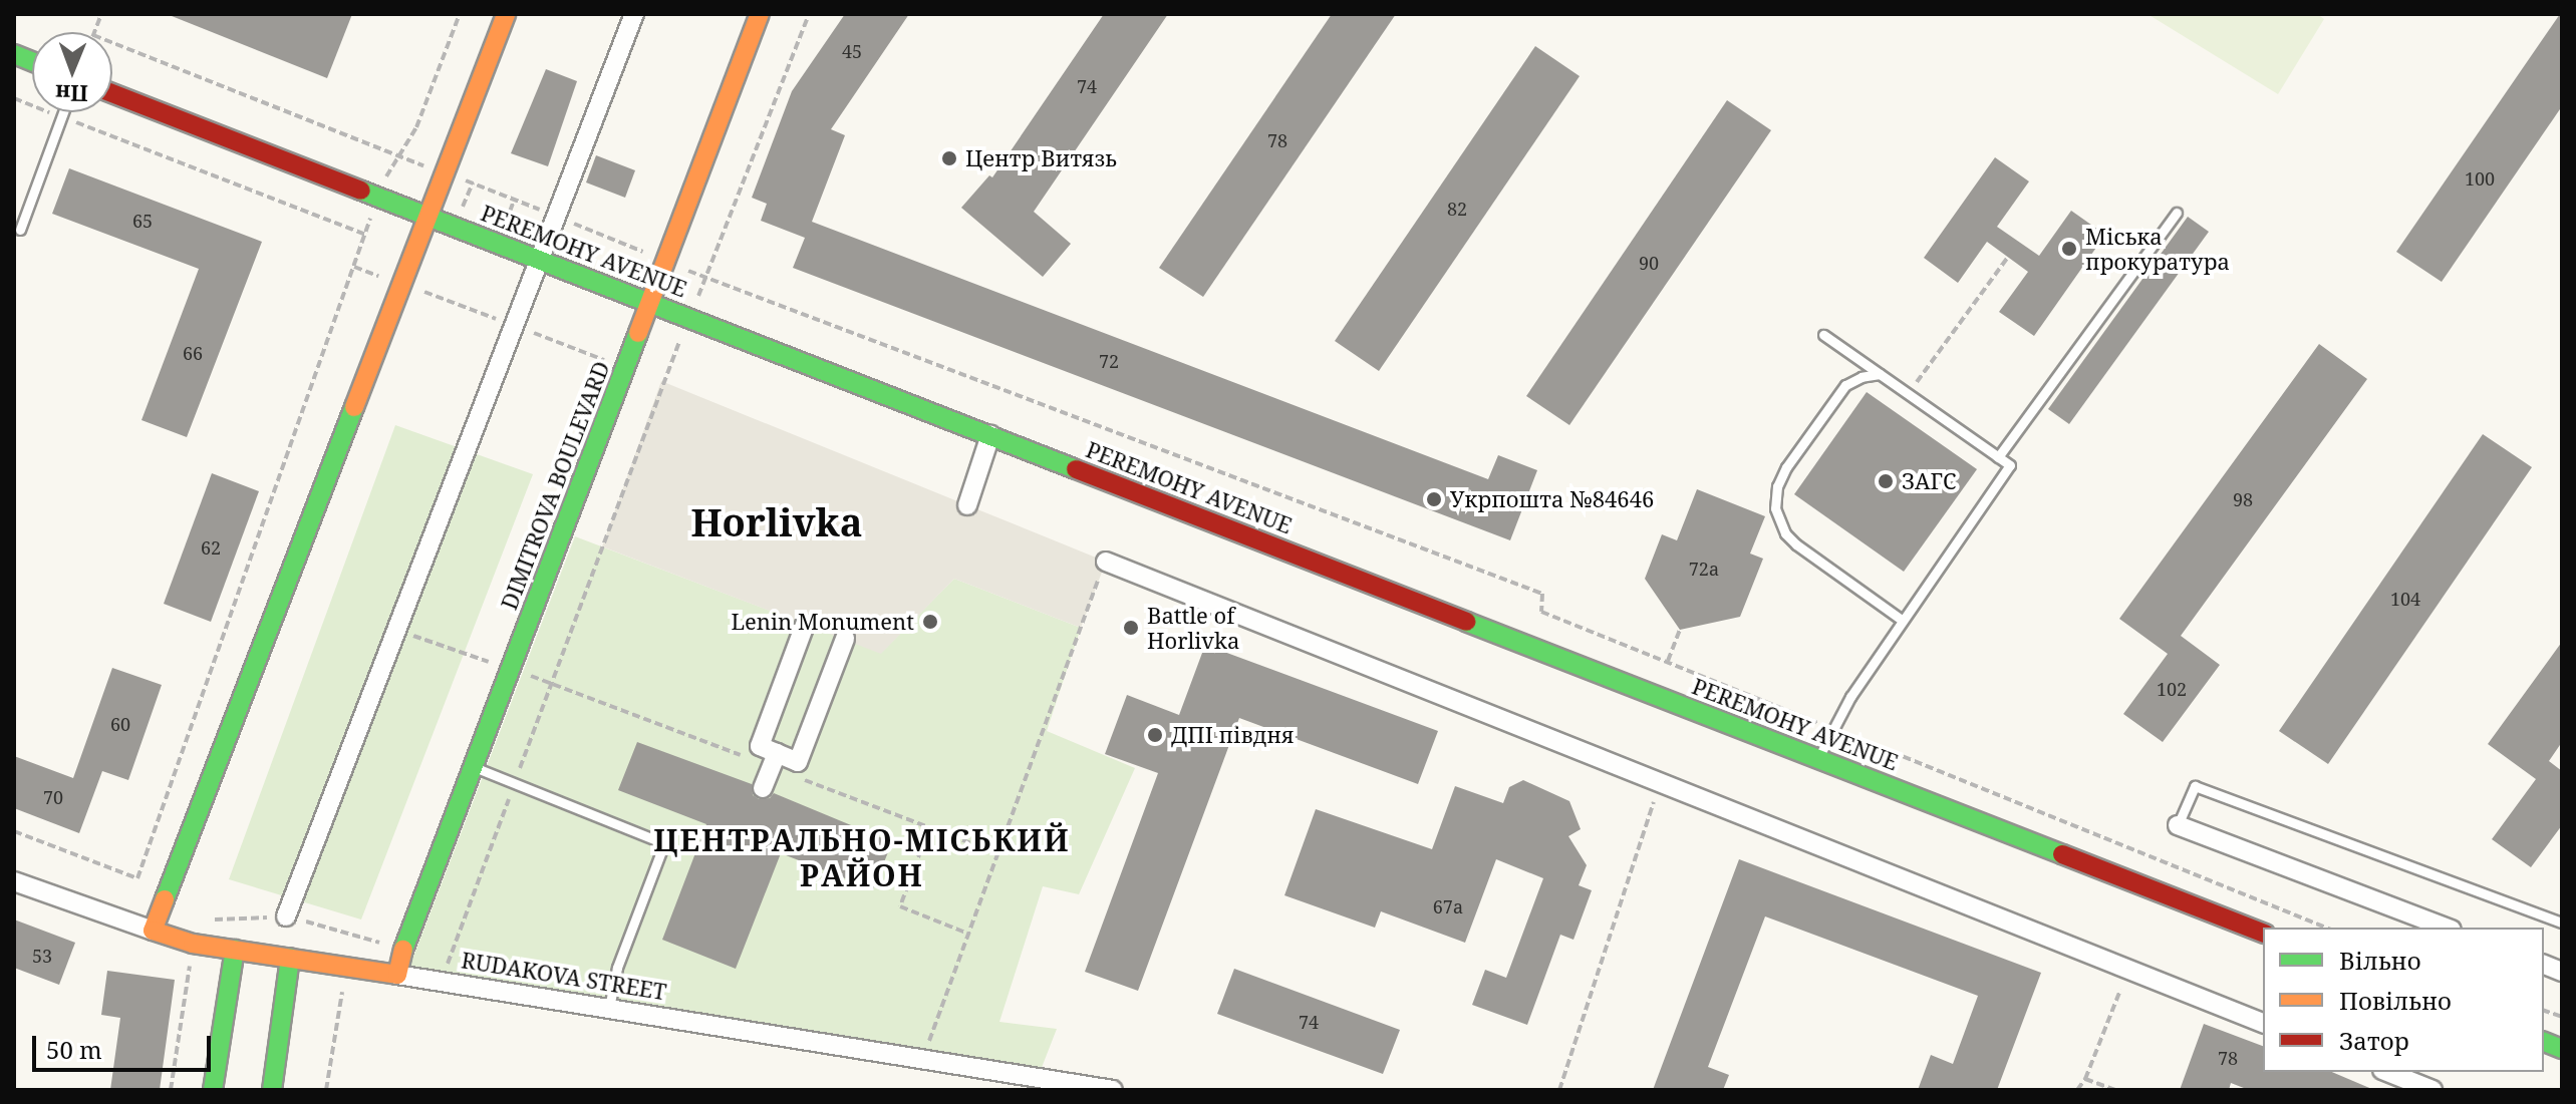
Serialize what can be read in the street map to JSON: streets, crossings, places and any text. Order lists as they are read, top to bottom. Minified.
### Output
{"streets":{"street":["PEREMOHY AVENUE","DIMITROVA BOULEVARD","RUDAKOVA STREET"]},"crossings":[["PEREMOHY AVENUE","DIMITROVA BOULEVARD"],["DIMITROVA BOULEVARD","RUDAKOVA STREET"]],"districts":["Horlivka","ЦЕНТРАЛЬНО-МІСЬКИЙ РАЙОН"],"places":["Центр Витязь","Міська прокуратура","ЗАГС","Укрпошта №84646","Lenin Monument","Battle of Horlivka","ДПІ півдня"],"house_numbers":["45","74","78","100","82","65","90","66","72","98","62","72а","104","102","60","70","67а","53","74","78"],"legend":["Вільно","Повільно","Затор"],"scale_bar":"50 m","north":"bottom"}
